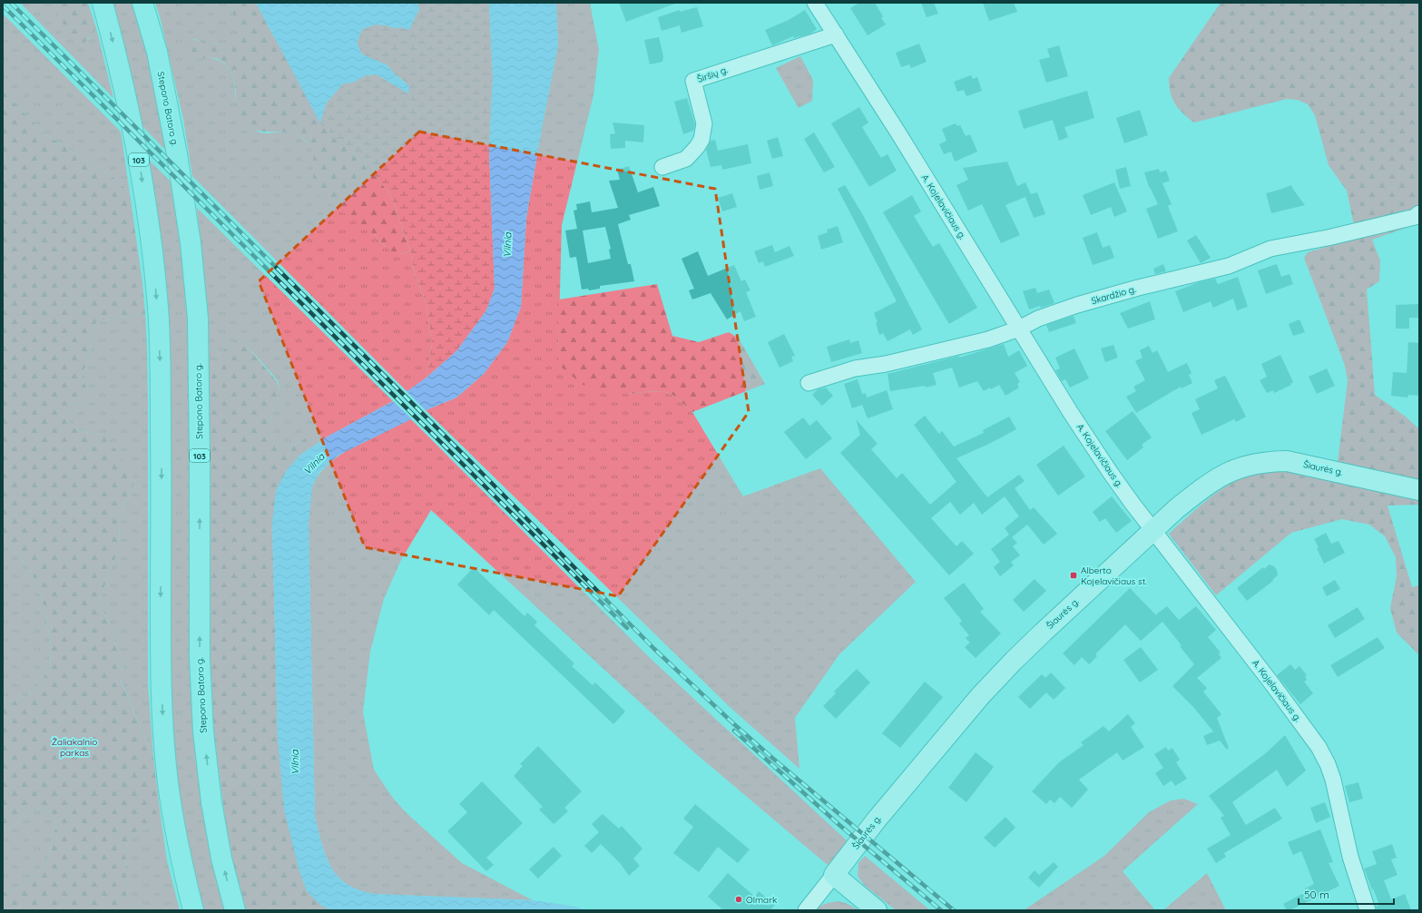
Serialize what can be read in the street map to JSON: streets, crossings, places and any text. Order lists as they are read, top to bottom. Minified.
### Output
{"streets":{"main road":["Stepono Batoro g.","103","Šiaurės g."],"street":["Širšių g.","A. Kojelavičiaus g.","Skardžio g."]},"crossings":[["Širšių g.","A. Kojelavičiaus g."],["A. Kojelavičiaus g.","Skardžio g."],["A. Kojelavičiaus g.","Šiaurės g."]],"water":["Vilnia"],"parks":["Žaliakalnio parkas"],"places":{"transit":["Alberto Kojelavičiaus st."],"other":["Olmark"]},"scale_bar":"50 m"}
